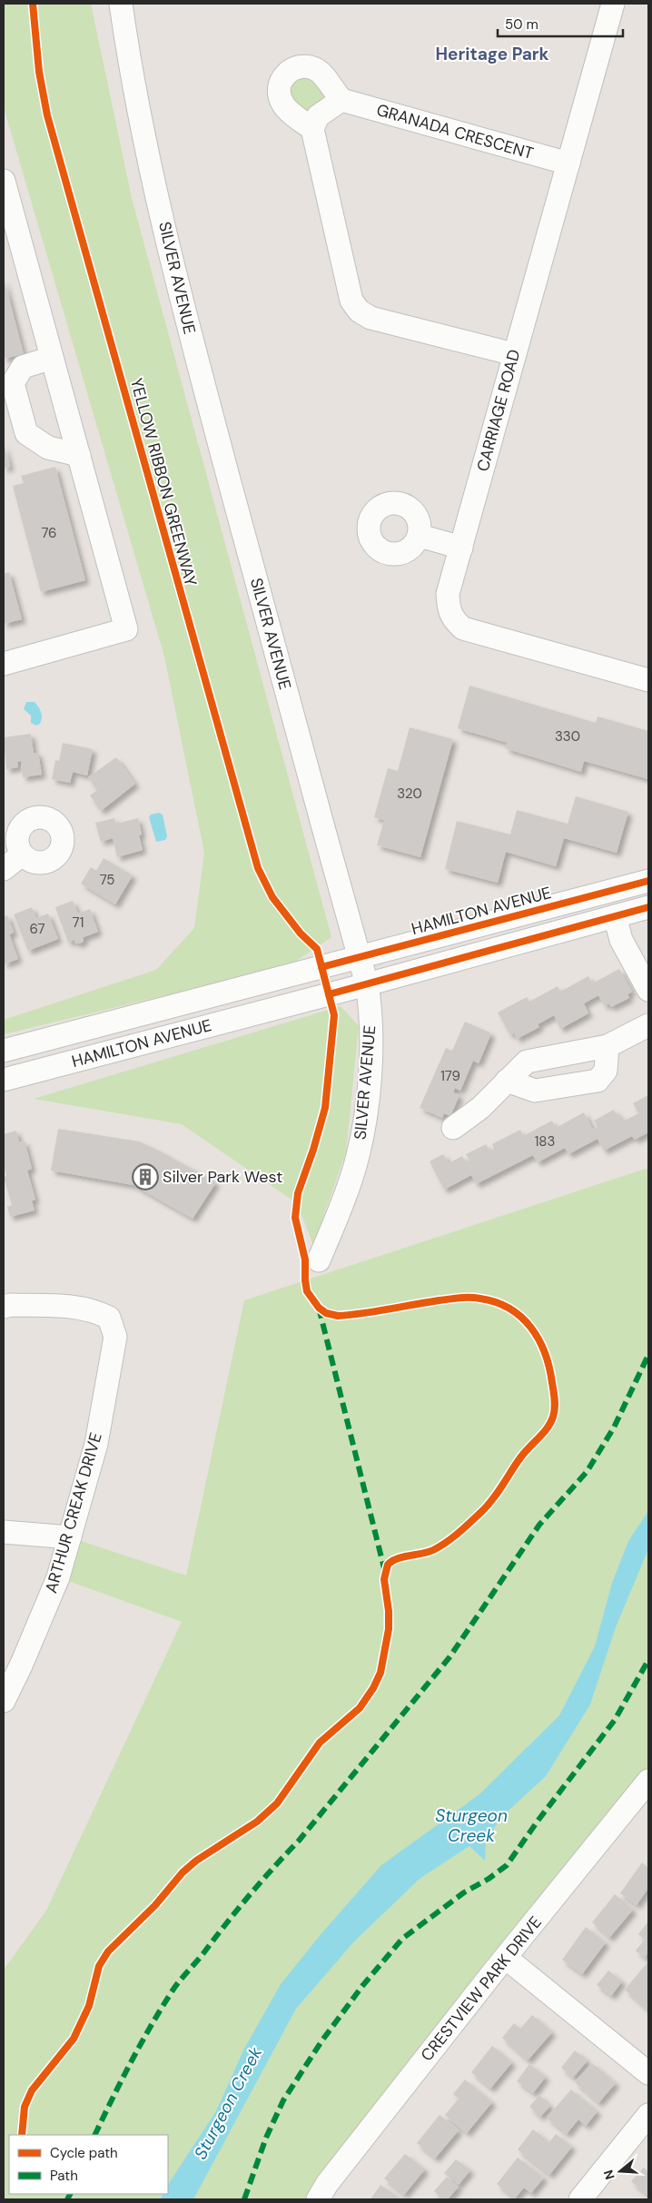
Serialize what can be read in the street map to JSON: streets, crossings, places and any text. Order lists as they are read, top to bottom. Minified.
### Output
{"streets":{"street":["GRANADA CRESCENT","SILVER AVENUE","CARRIAGE ROAD","HAMILTON AVENUE","ARTHUR CREAK DRIVE","CRESTVIEW PARK DRIVE"],"cycle path":["YELLOW RIBBON GREENWAY"]},"crossings":[["GRANADA CRESCENT","CARRIAGE ROAD"],["SILVER AVENUE","HAMILTON AVENUE"]],"districts":["Heritage Park"],"water":["Sturgeon Creek"],"places":{"building":["Silver Park West"]},"house_numbers":["76","330","320","75","71","67","179","183"],"legend":["Cycle path","Path"],"scale_bar":"50 m","north":"left"}
